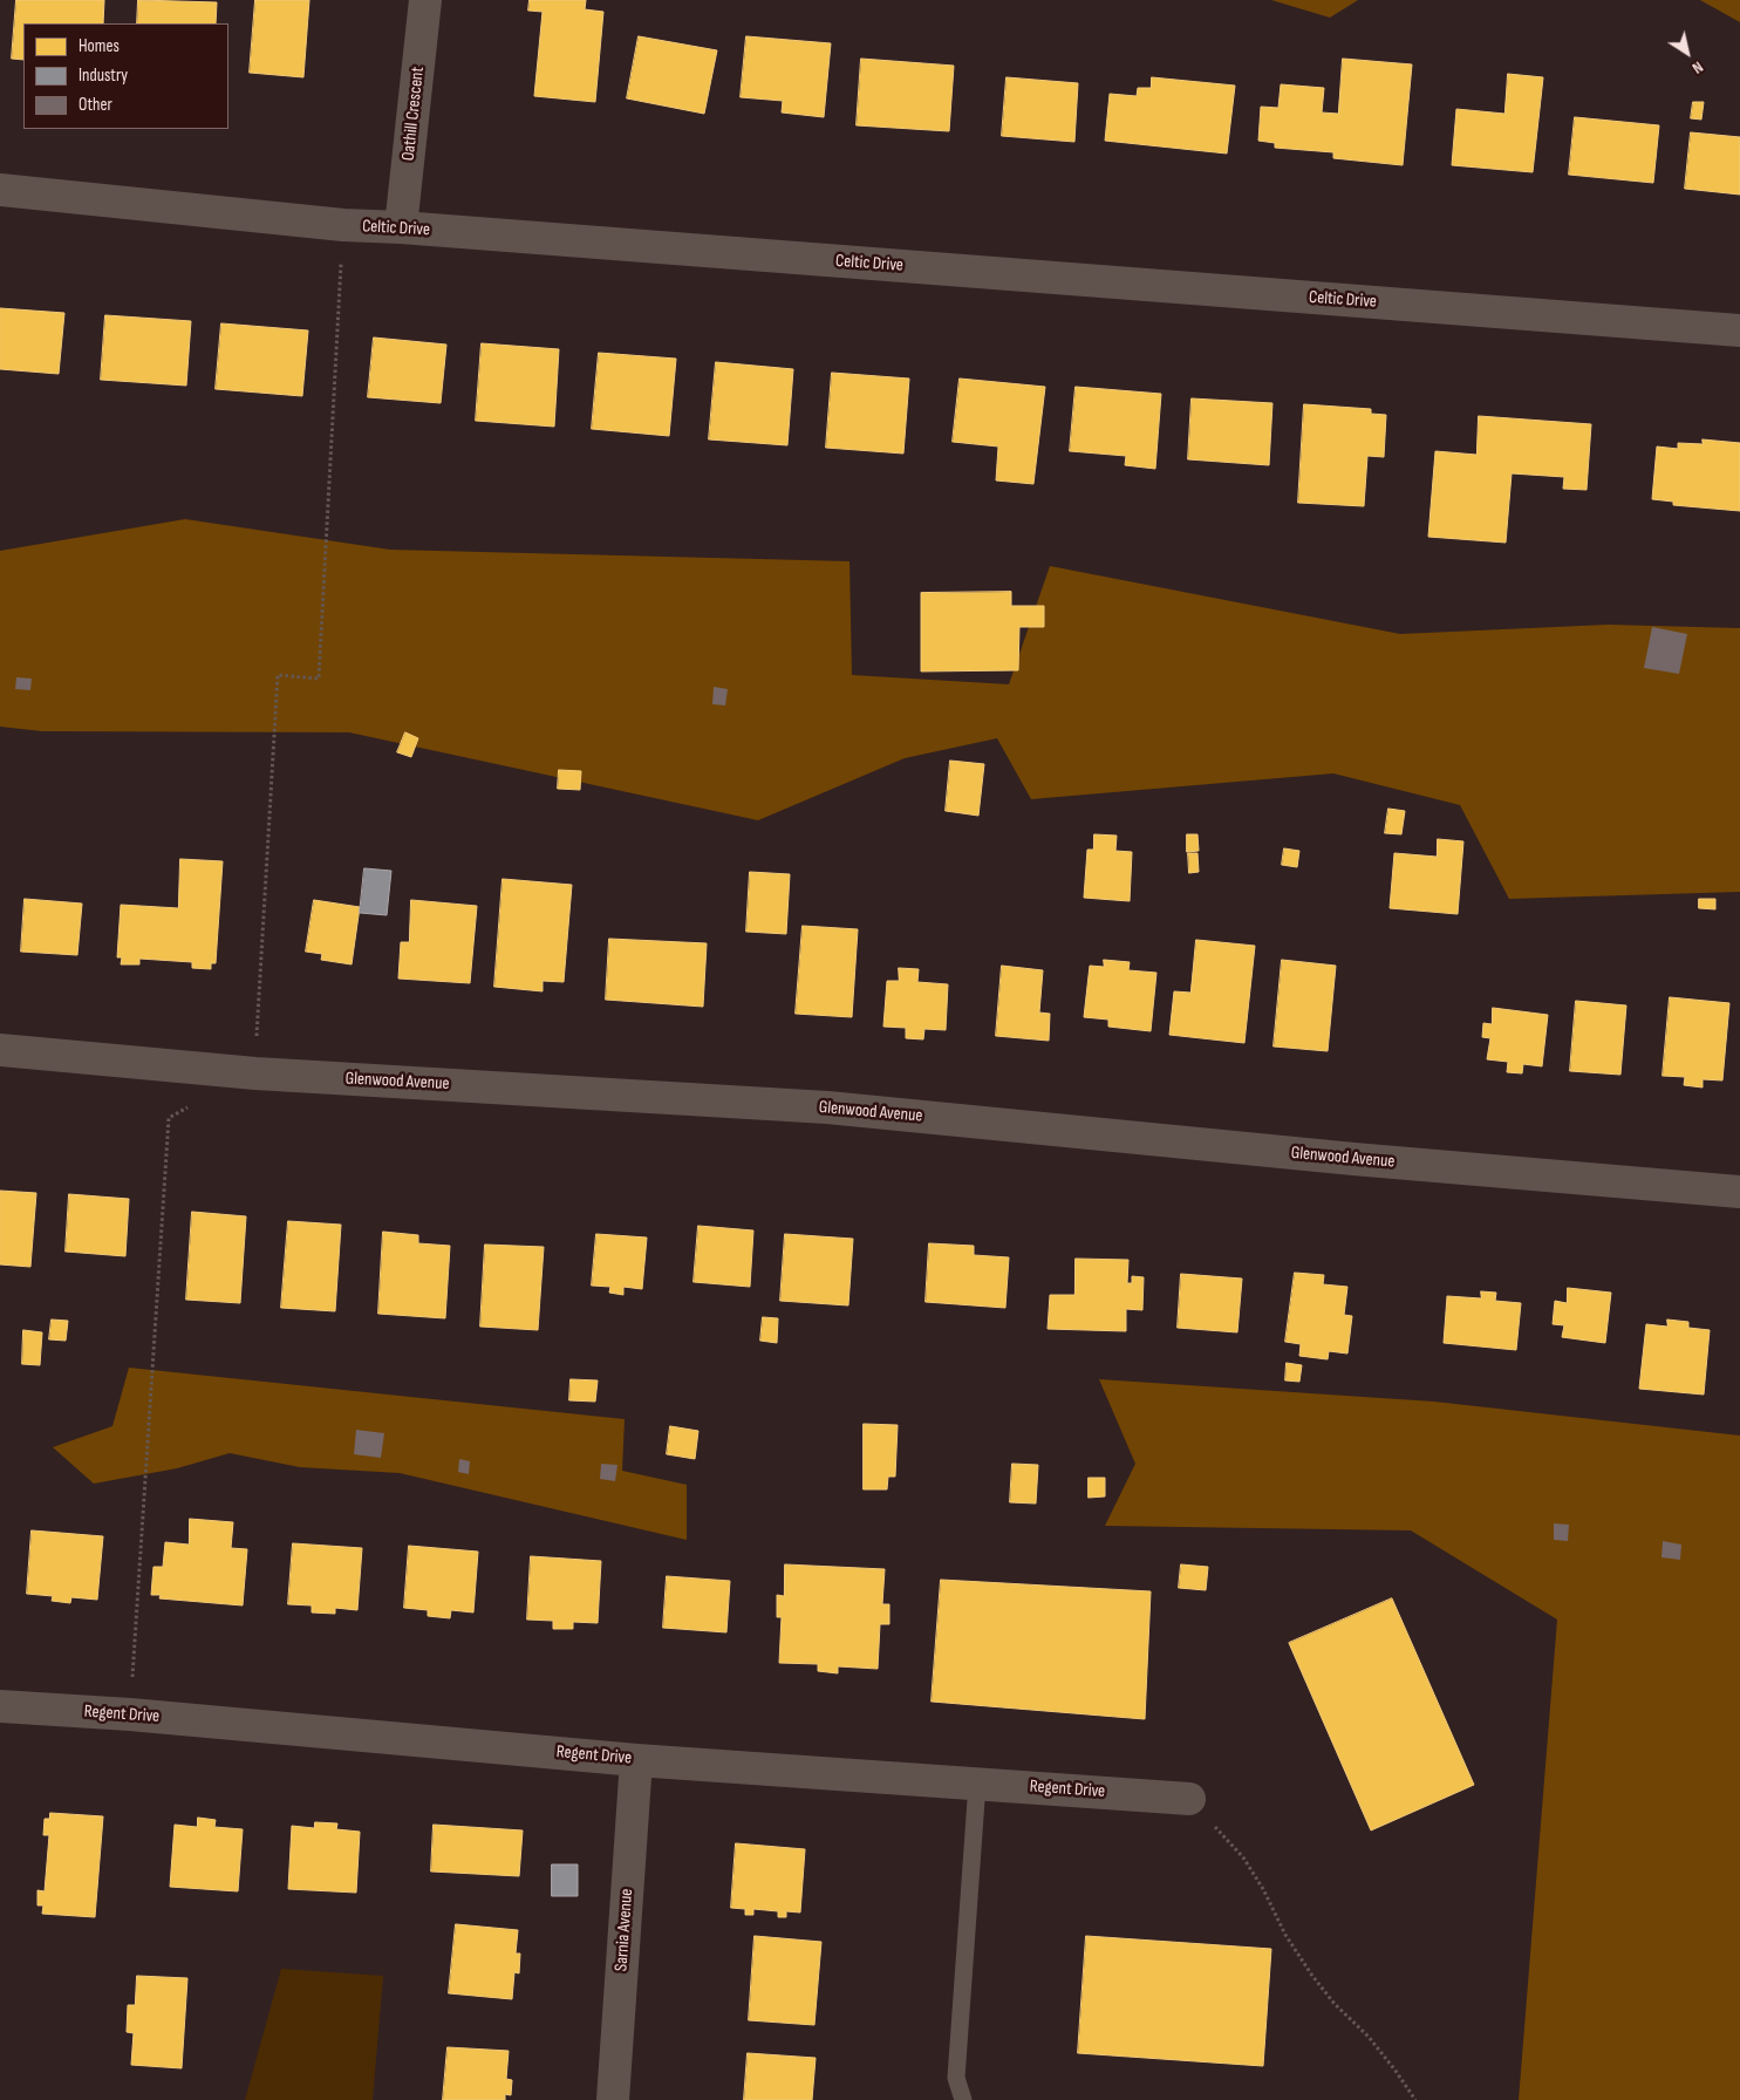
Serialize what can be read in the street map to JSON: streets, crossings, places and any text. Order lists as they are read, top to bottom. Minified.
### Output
{"streets":{"street":["Oathill Crescent","Celtic Drive","Glenwood Avenue","Regent Drive","Sarnia Avenue"]},"crossings":[["Oathill Crescent","Celtic Drive"],["Regent Drive","Sarnia Avenue"]],"legend":["Homes","Industry","Other"],"north":"bottom right"}
